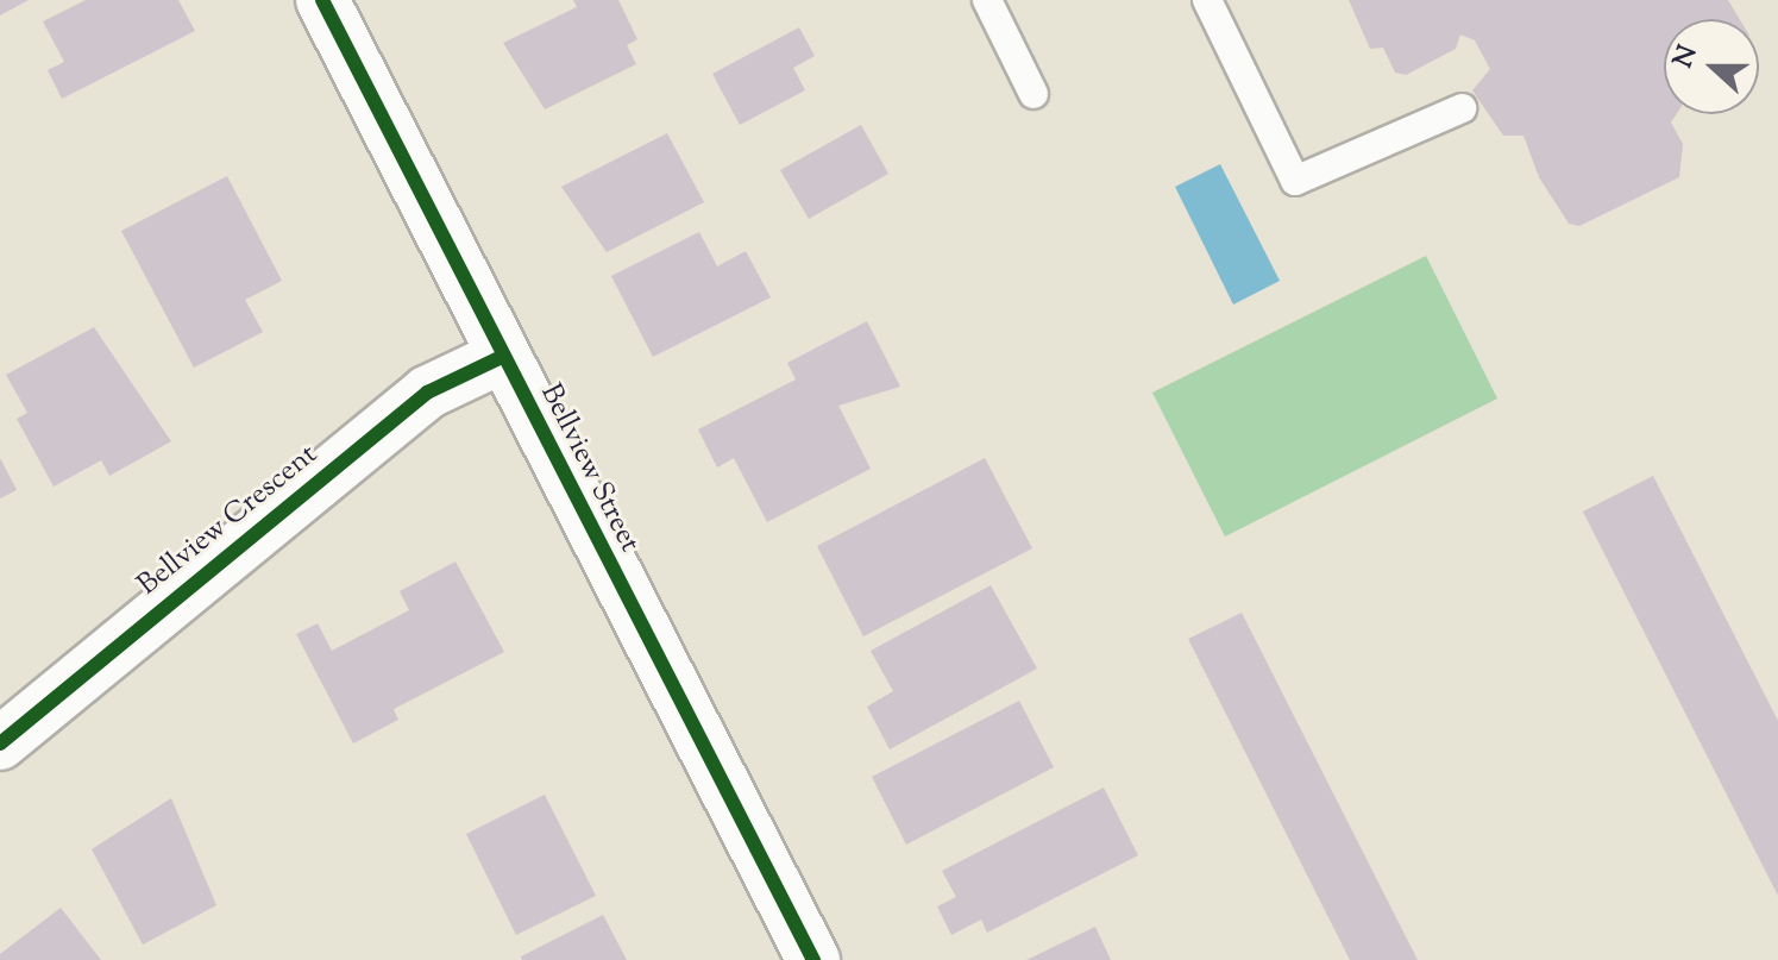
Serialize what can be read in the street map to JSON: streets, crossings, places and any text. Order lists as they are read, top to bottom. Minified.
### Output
{"streets":{"street":["Bellview Street","Bellview Crescent"]},"crossings":[["Bellview Street","Bellview Crescent"]],"north":"left"}
